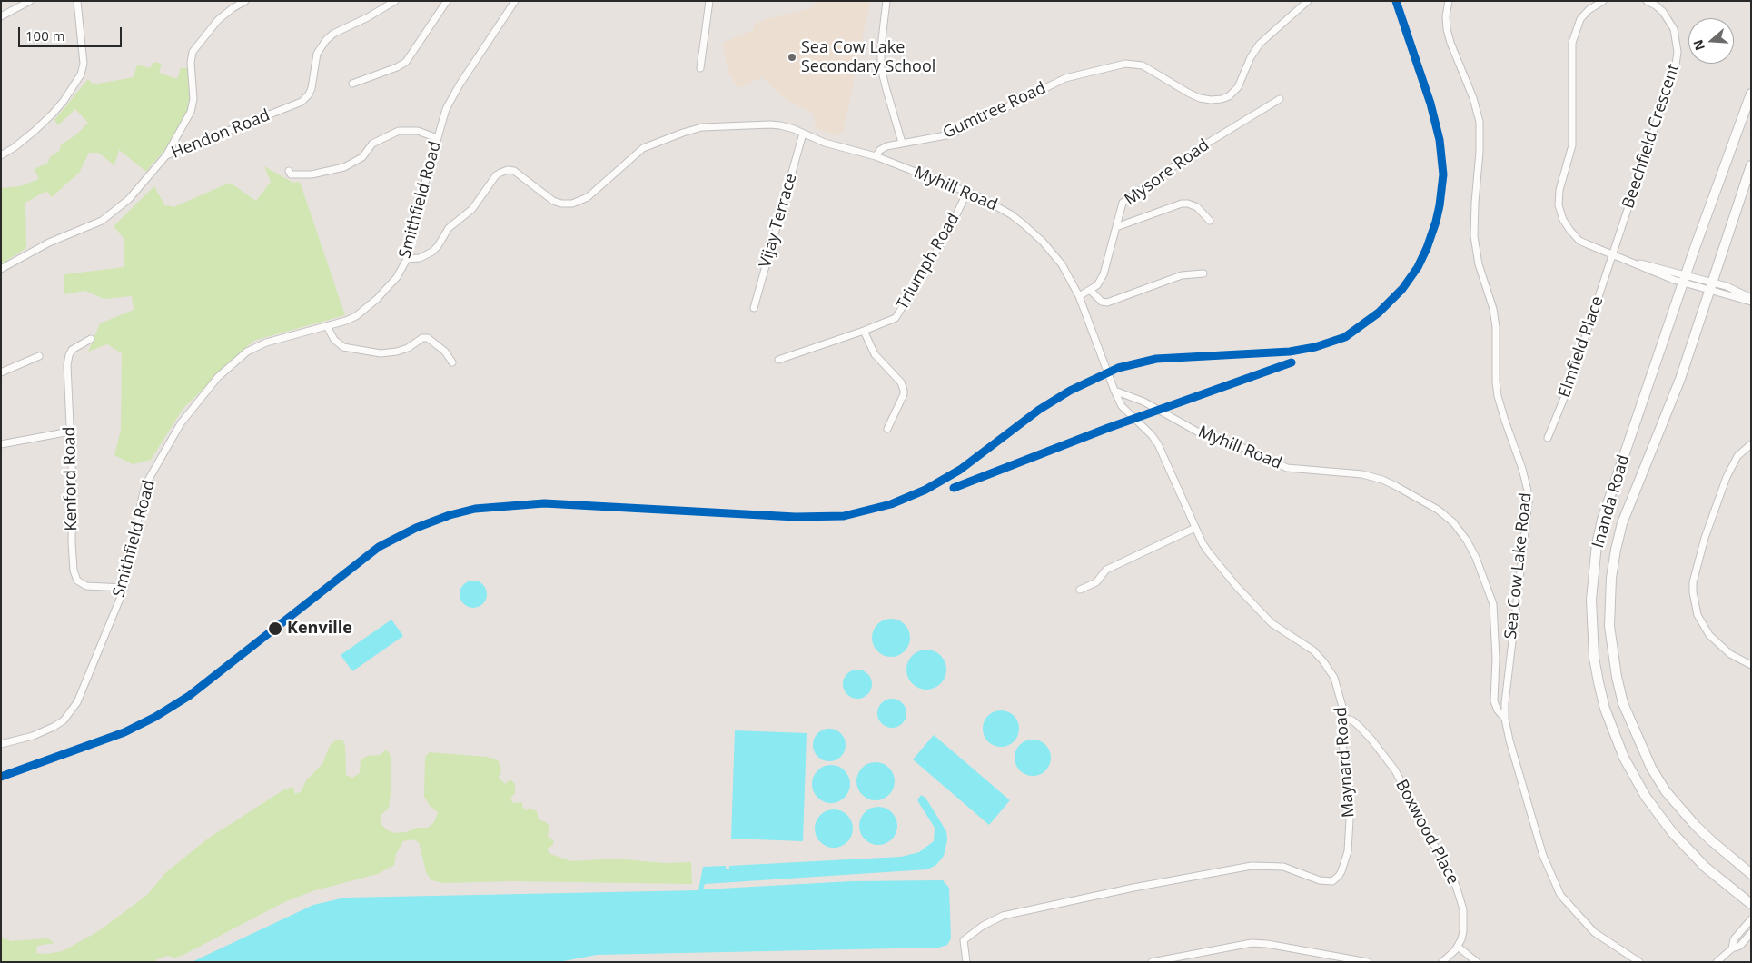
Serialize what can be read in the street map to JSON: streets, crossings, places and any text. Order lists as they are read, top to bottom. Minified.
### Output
{"streets":{"main road":["Inanda Road"],"street":["Gumtree Road","Hendon Road","Beechfield Crescent","Mysore Road","Myhill Road","Smithfield Road","Vijay Terrace","Triumph Road","Elmfield Place","Kenford Road","Sea Cow Lake Road","Maynard Road","Boxwood Place"]},"crossings":[["Gumtree Road","Myhill Road"],["Beechfield Crescent","Elmfield Place"],["Mysore Road","Myhill Road"],["Myhill Road","Triumph Road"],["Myhill Road","Sea Cow Lake Road"],["Myhill Road","Maynard Road"],["Smithfield Road","Kenford Road"],["Maynard Road","Boxwood Place"]],"places":["Sea Cow Lake Secondary School","Kenville"],"scale_bar":"100 m","north":"left"}
